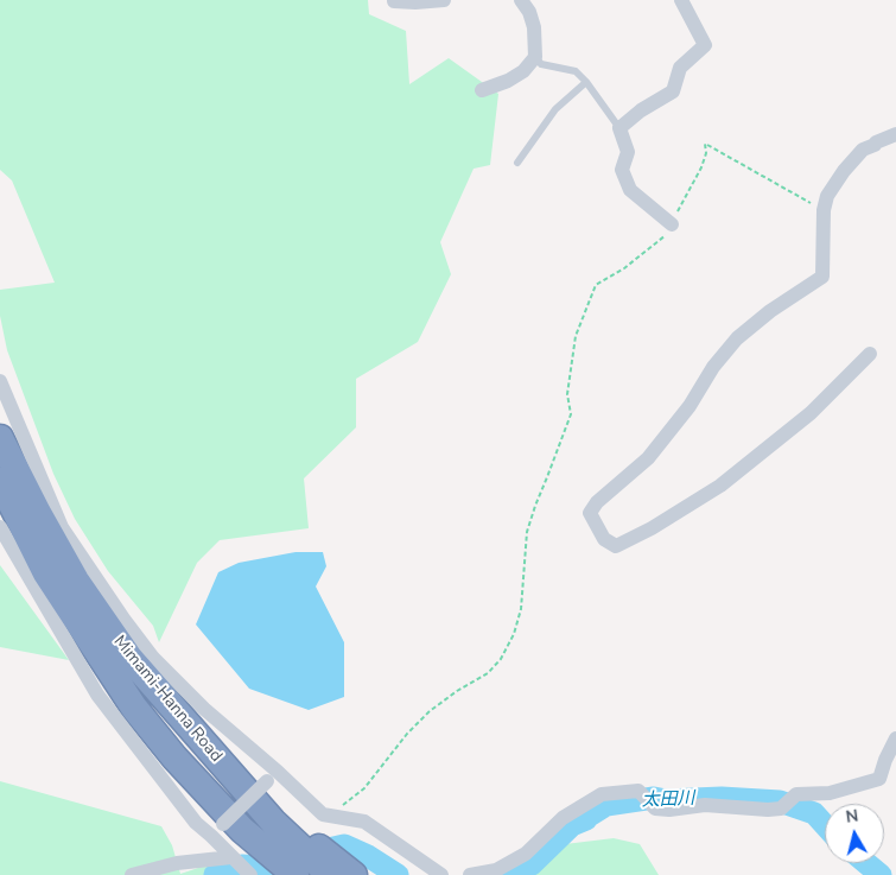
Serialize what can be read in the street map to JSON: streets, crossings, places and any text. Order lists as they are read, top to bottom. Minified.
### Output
{"streets":{"highway":["Mimami-Hanna Road"]},"water":["太田川"],"north":"top"}
